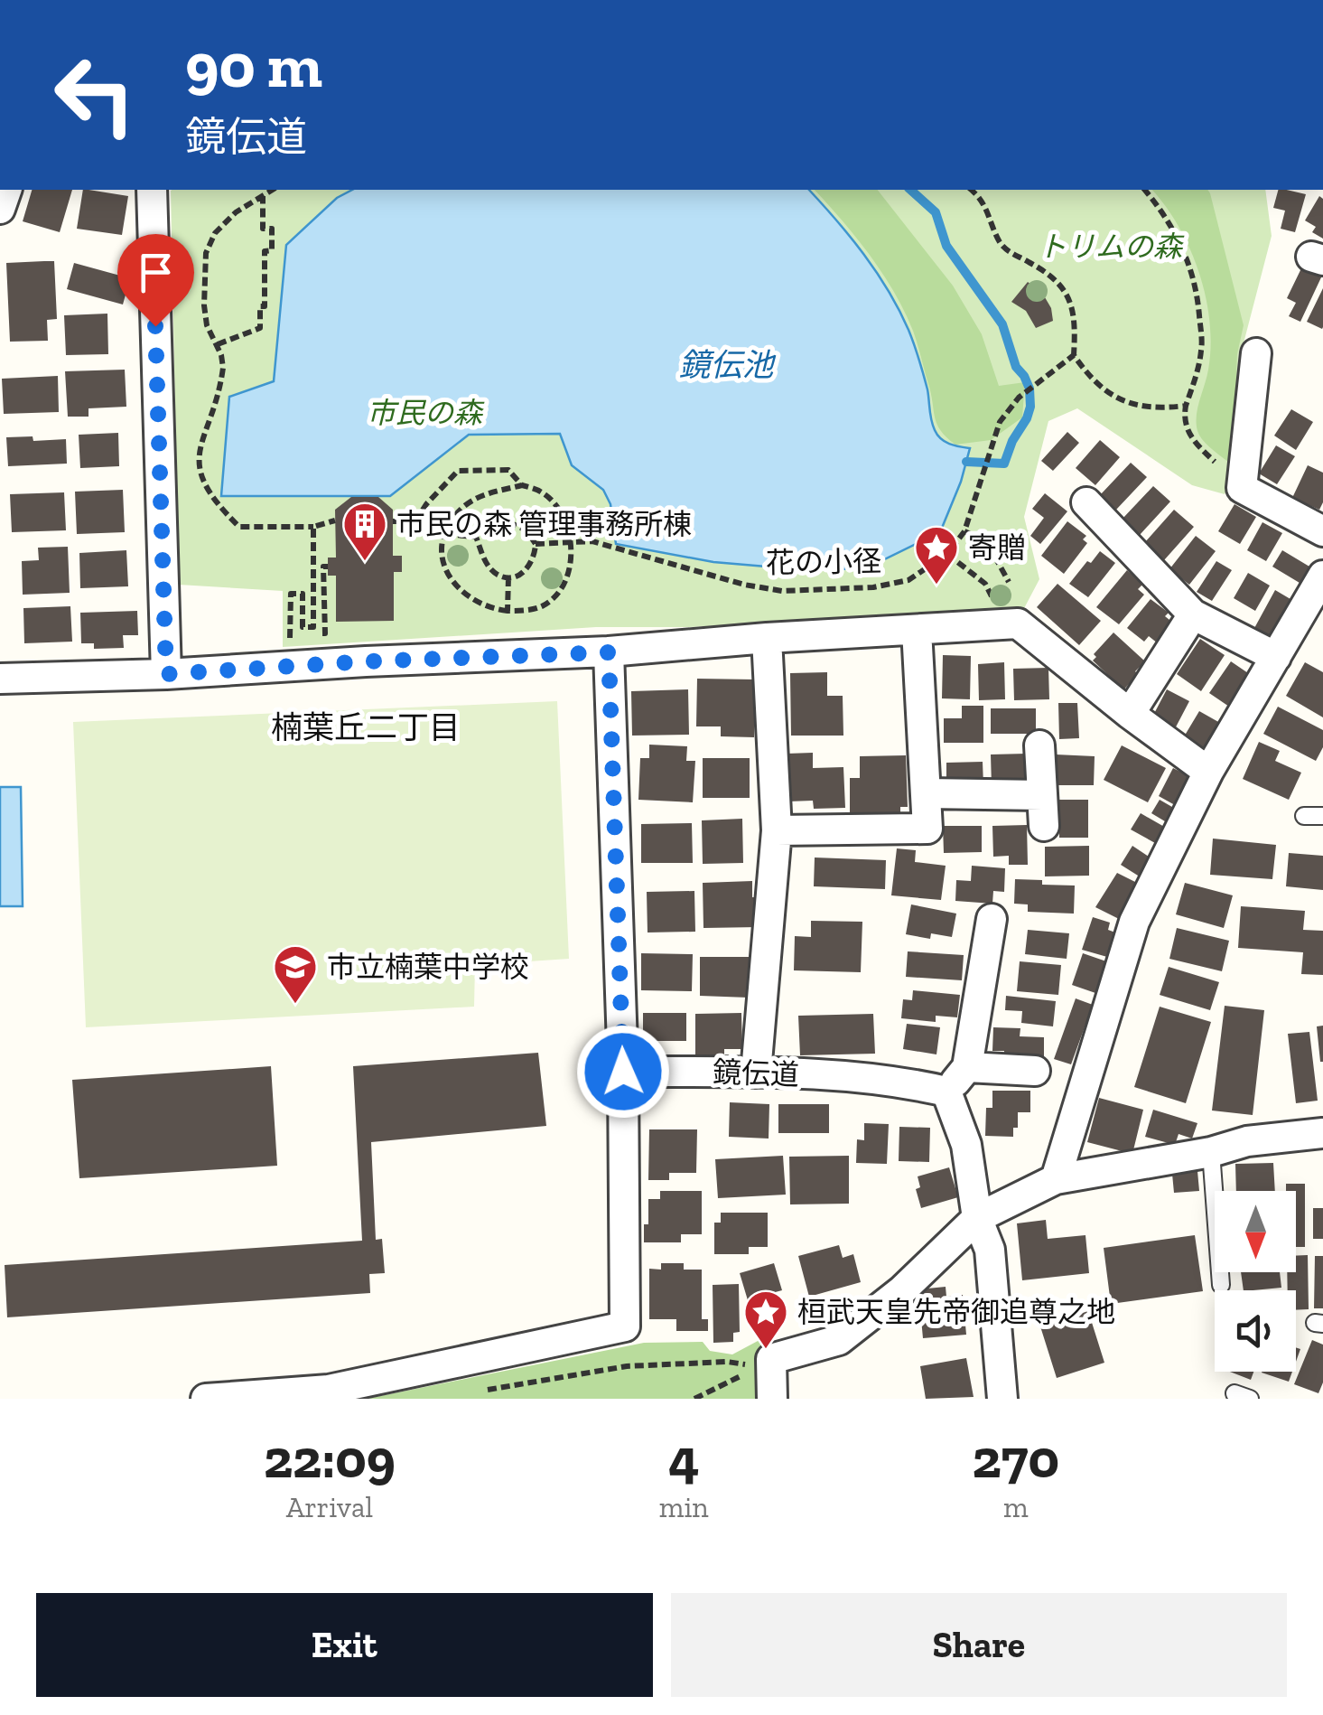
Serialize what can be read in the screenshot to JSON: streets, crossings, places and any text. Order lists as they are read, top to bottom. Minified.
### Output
{"streets":{"street":["鏡伝道"],"path":["花の小径"]},"districts":["楠葉丘二丁目"],"water":["鏡伝池"],"parks":["トリムの森","市民の森"],"places":{"building":["市民の森 管理事務所棟"],"place":["寄贈","桓武天皇先帝御追尊之地"],"school or university":["市立楠葉中学校"]},"north":"bottom","page":{"turn":["90 m","鏡伝道"],"eta":["22:09","Arrival","4","min","270","m"],"buttons":["Exit","Share"]}}
